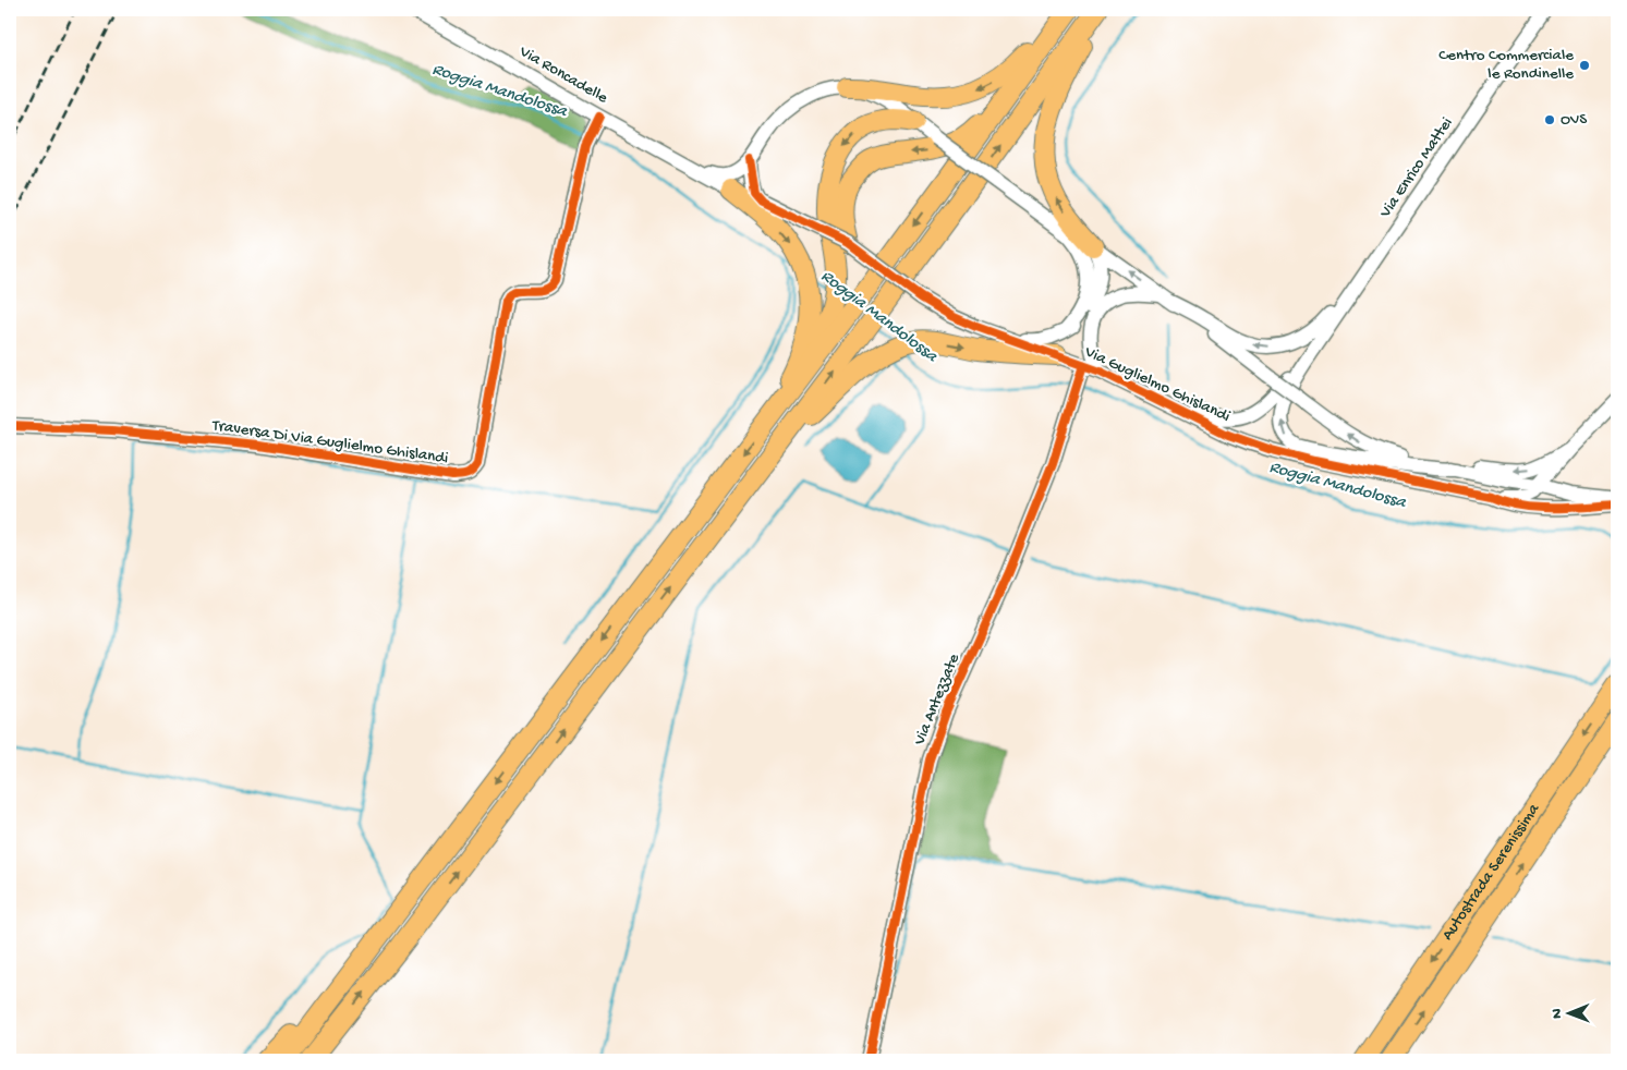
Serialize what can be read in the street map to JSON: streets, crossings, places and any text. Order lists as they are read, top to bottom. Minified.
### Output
{"streets":{"highway":["Autostrada Serenissima"],"street":["Via Roncadelle","Via Enrico Mattei","Via Guglielmo Ghislandi","Traversa Di Via Guglielmo Ghislandi","Via Antezzate"]},"crossings":[["Via Roncadelle","Via Guglielmo Ghislandi"],["Via Roncadelle","Traversa Di Via Guglielmo Ghislandi"],["Via Guglielmo Ghislandi","Via Antezzate"]],"water":["Roggia Mandolossa"],"places":["Centro Commerciale le Rondinelle","OVS"],"north":"left"}
